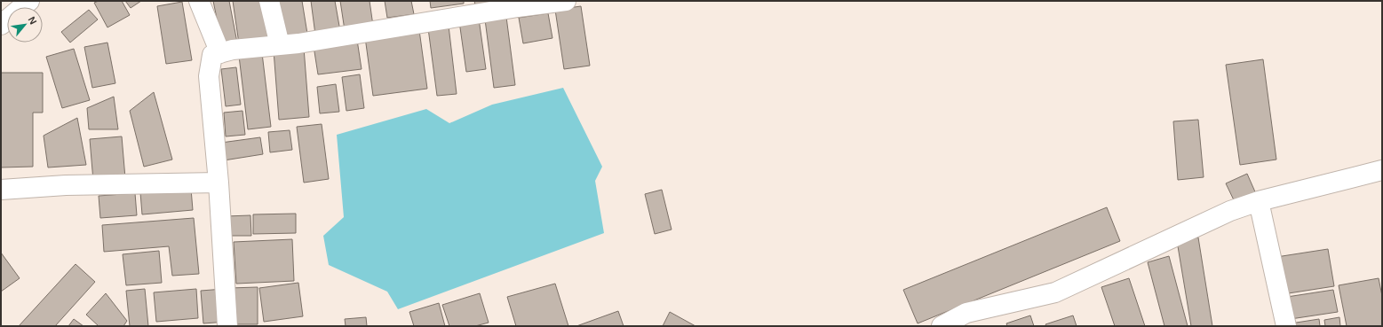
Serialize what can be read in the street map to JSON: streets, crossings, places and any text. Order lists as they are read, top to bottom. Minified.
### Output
{"north":"top right"}
